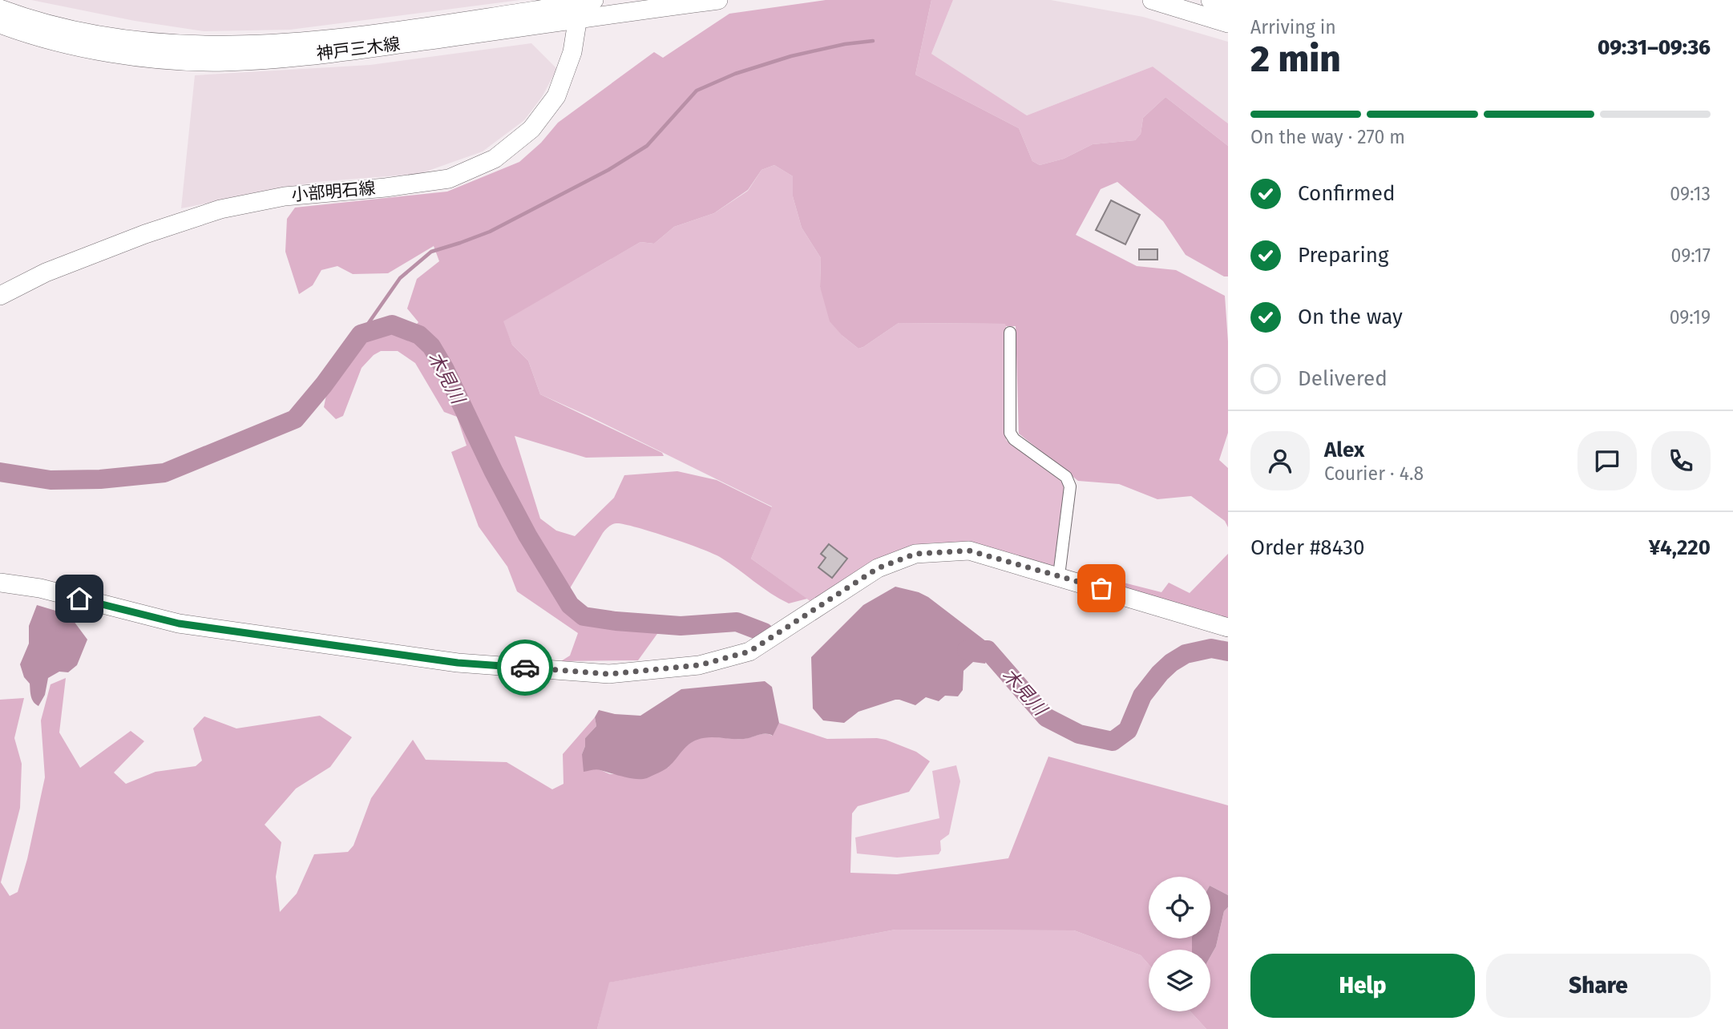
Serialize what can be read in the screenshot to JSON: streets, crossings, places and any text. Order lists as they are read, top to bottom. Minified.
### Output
{"streets":{"main road":["神戸三木線","小部明石線"]},"crossings":[["神戸三木線","小部明石線"]],"water":["木見川"],"page":{"heading":["2 min","Arriving in","09:31–09:36"],"panel":["Alex","Courier · 4.8","Order #8430","¥4,220"],"bar":"On the way · 270 m","list":[["Confirmed","09:13"],["Preparing","09:17"],["On the way","09:19"],"Delivered"],"buttons":["Help","Share"]}}
